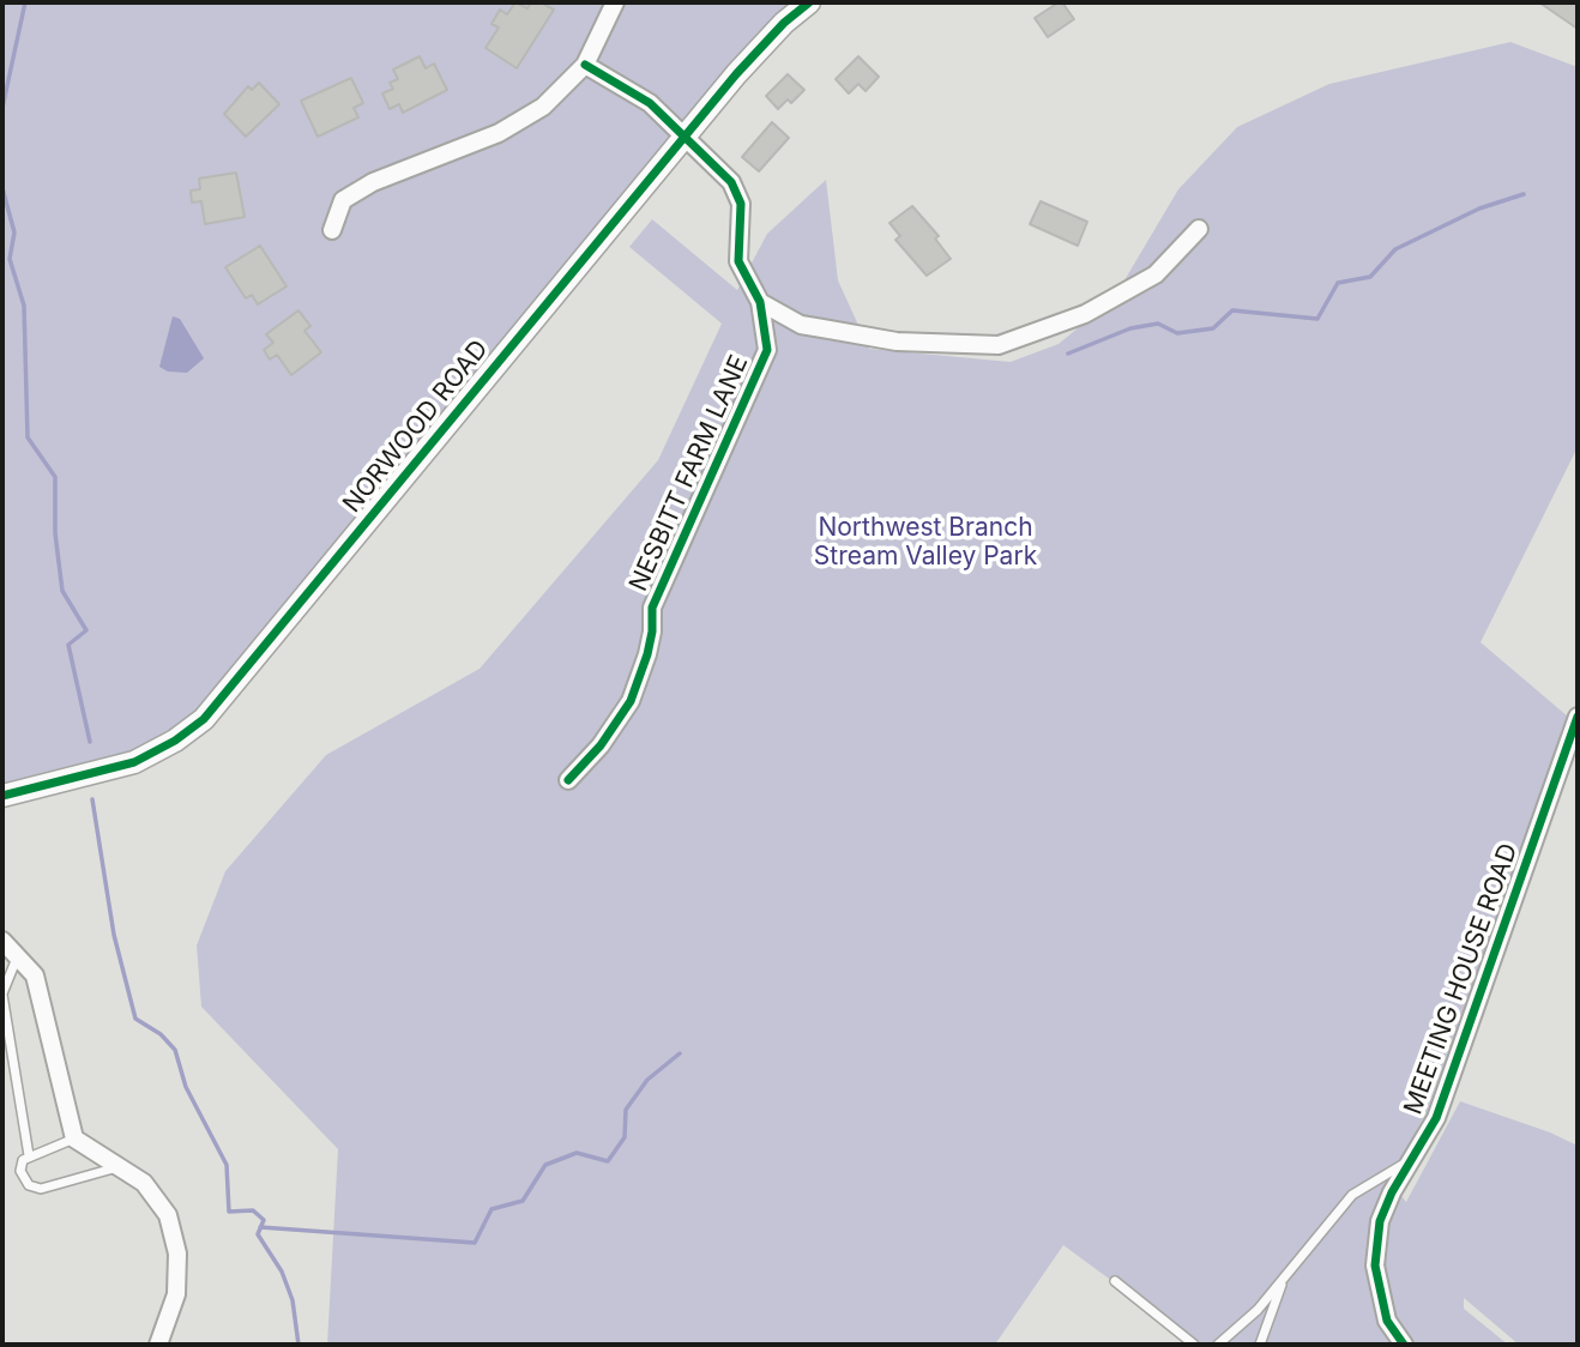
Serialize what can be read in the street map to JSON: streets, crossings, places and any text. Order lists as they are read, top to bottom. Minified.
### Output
{"streets":{"street":["NORWOOD ROAD","NESBITT FARM LANE","MEETING HOUSE ROAD"]},"crossings":[["NORWOOD ROAD","NESBITT FARM LANE"]],"parks":["Northwest Branch Stream Valley Park"]}
